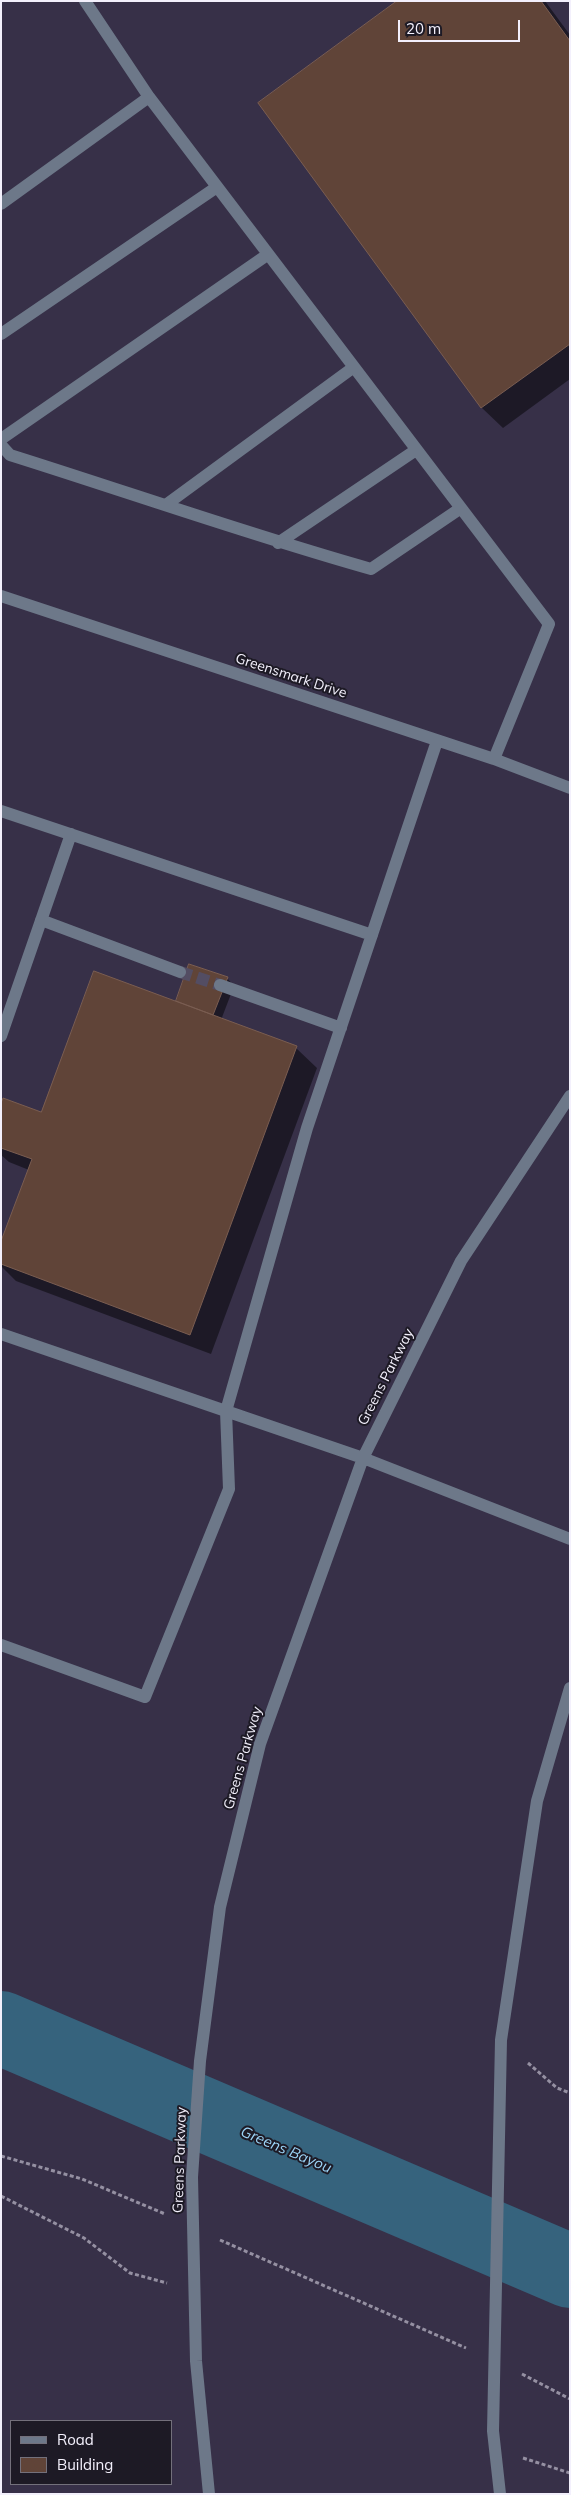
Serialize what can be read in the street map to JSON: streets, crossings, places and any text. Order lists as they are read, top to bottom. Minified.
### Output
{"streets":{"street":["Greensmark Drive","Greens Parkway"]},"water":["Greens Bayou"],"legend":["Road","Building"],"scale_bar":"20 m"}
